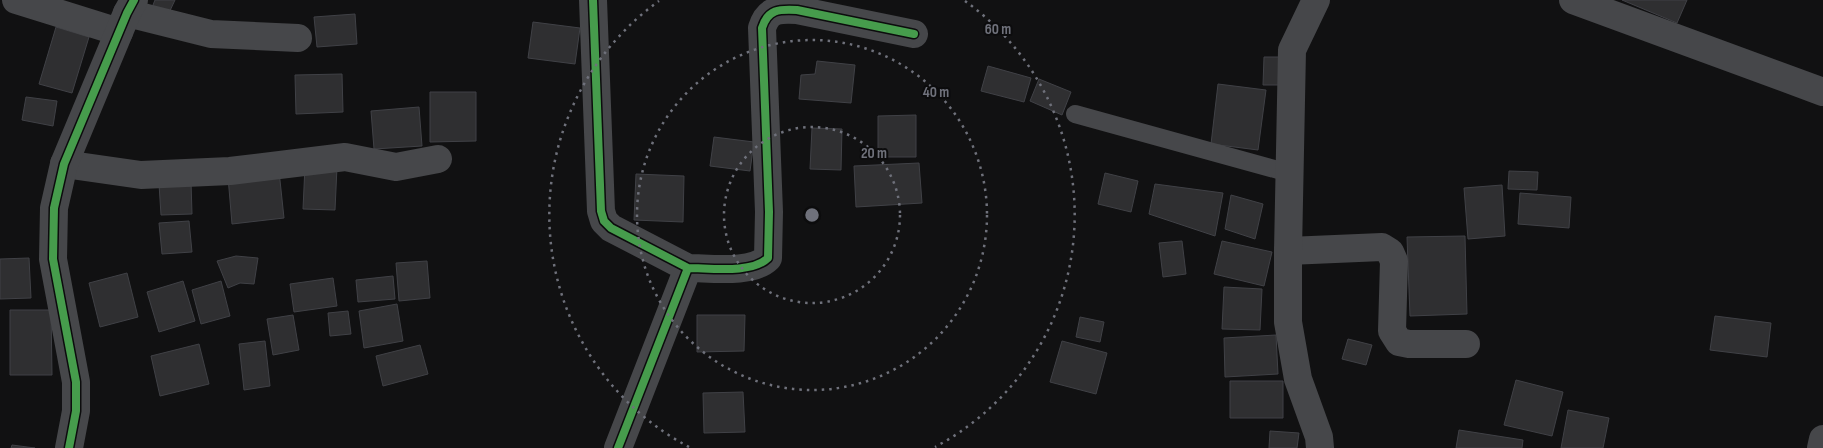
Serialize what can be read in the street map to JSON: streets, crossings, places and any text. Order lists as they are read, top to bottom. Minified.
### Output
{"rings":["60 m","40 m","20 m"]}
